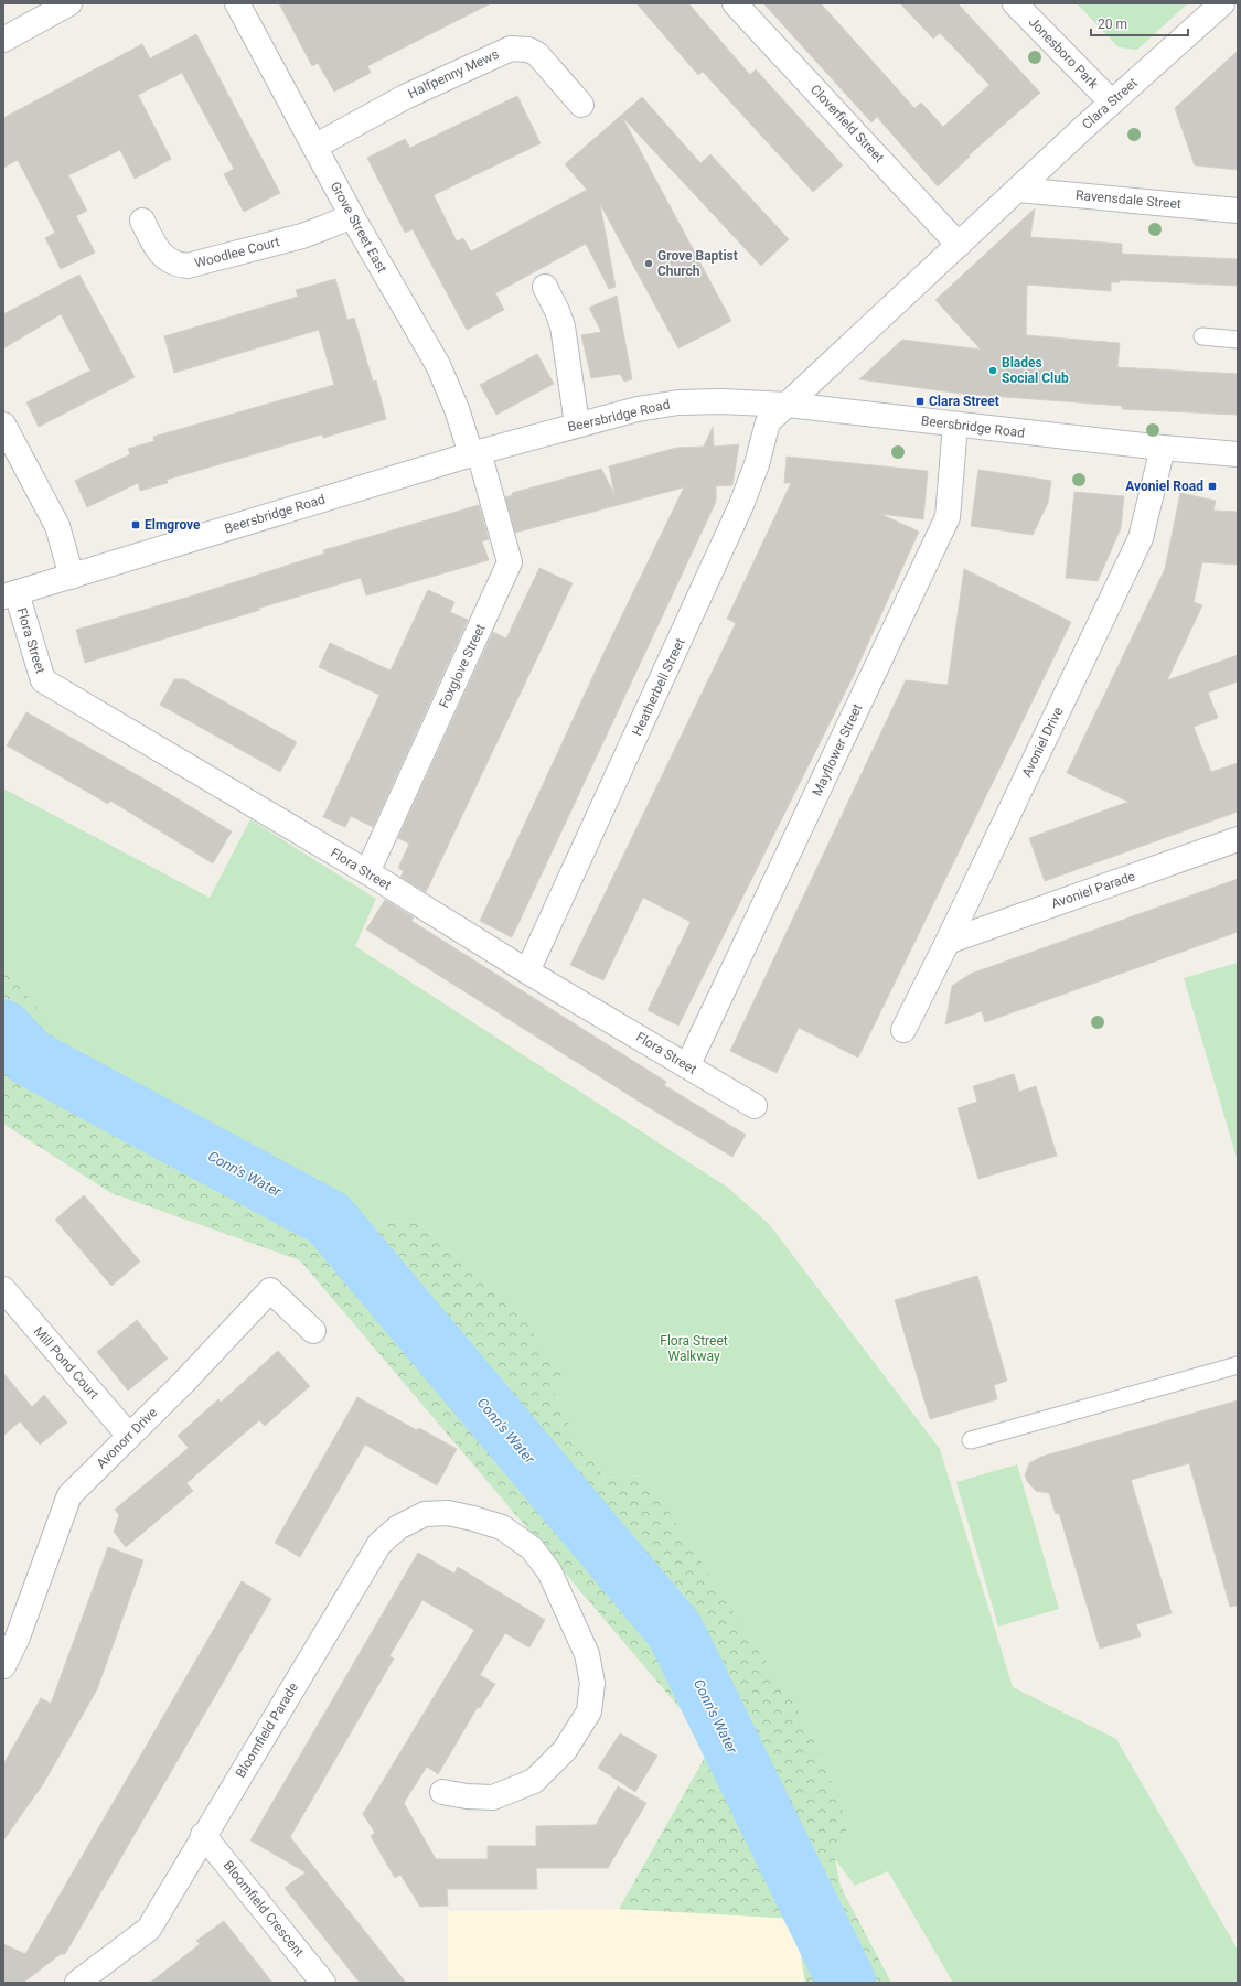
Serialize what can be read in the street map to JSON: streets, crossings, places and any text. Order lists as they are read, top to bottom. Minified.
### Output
{"streets":{"street":["Jonesboro Park","Halfpenny Mews","Clara Street","Cloverfield Street","Ravensdale Street","Grove Street East","Woodlee Court","Beersbridge Road","Flora Street","Foxglove Street","Heatherbell Street","Avoniel Drive","Mayflower Street","Avoniel Parade","Mill Pond Court","Avonorr Drive","Bloomfield Parade","Bloomfield Crescent"]},"crossings":[["Jonesboro Park","Clara Street"],["Halfpenny Mews","Grove Street East"],["Clara Street","Cloverfield Street"],["Clara Street","Ravensdale Street"],["Clara Street","Beersbridge Road"],["Clara Street","Heatherbell Street"],["Grove Street East","Woodlee Court"],["Grove Street East","Beersbridge Road"],["Grove Street East","Foxglove Street"],["Beersbridge Road","Flora Street"],["Beersbridge Road","Foxglove Street"],["Beersbridge Road","Heatherbell Street"],["Beersbridge Road","Avoniel Drive"],["Beersbridge Road","Mayflower Street"],["Flora Street","Foxglove Street"],["Flora Street","Heatherbell Street"],["Flora Street","Mayflower Street"],["Avoniel Drive","Avoniel Parade"],["Mill Pond Court","Avonorr Drive"],["Bloomfield Parade","Bloomfield Crescent"]],"water":["Conn's Water"],"parks":["Flora Street Walkway"],"places":{"other":["Grove Baptist Church","Blades Social Club"],"transit":["Clara Street","Avoniel Road","Elmgrove"]},"scale_bar":"20 m"}
